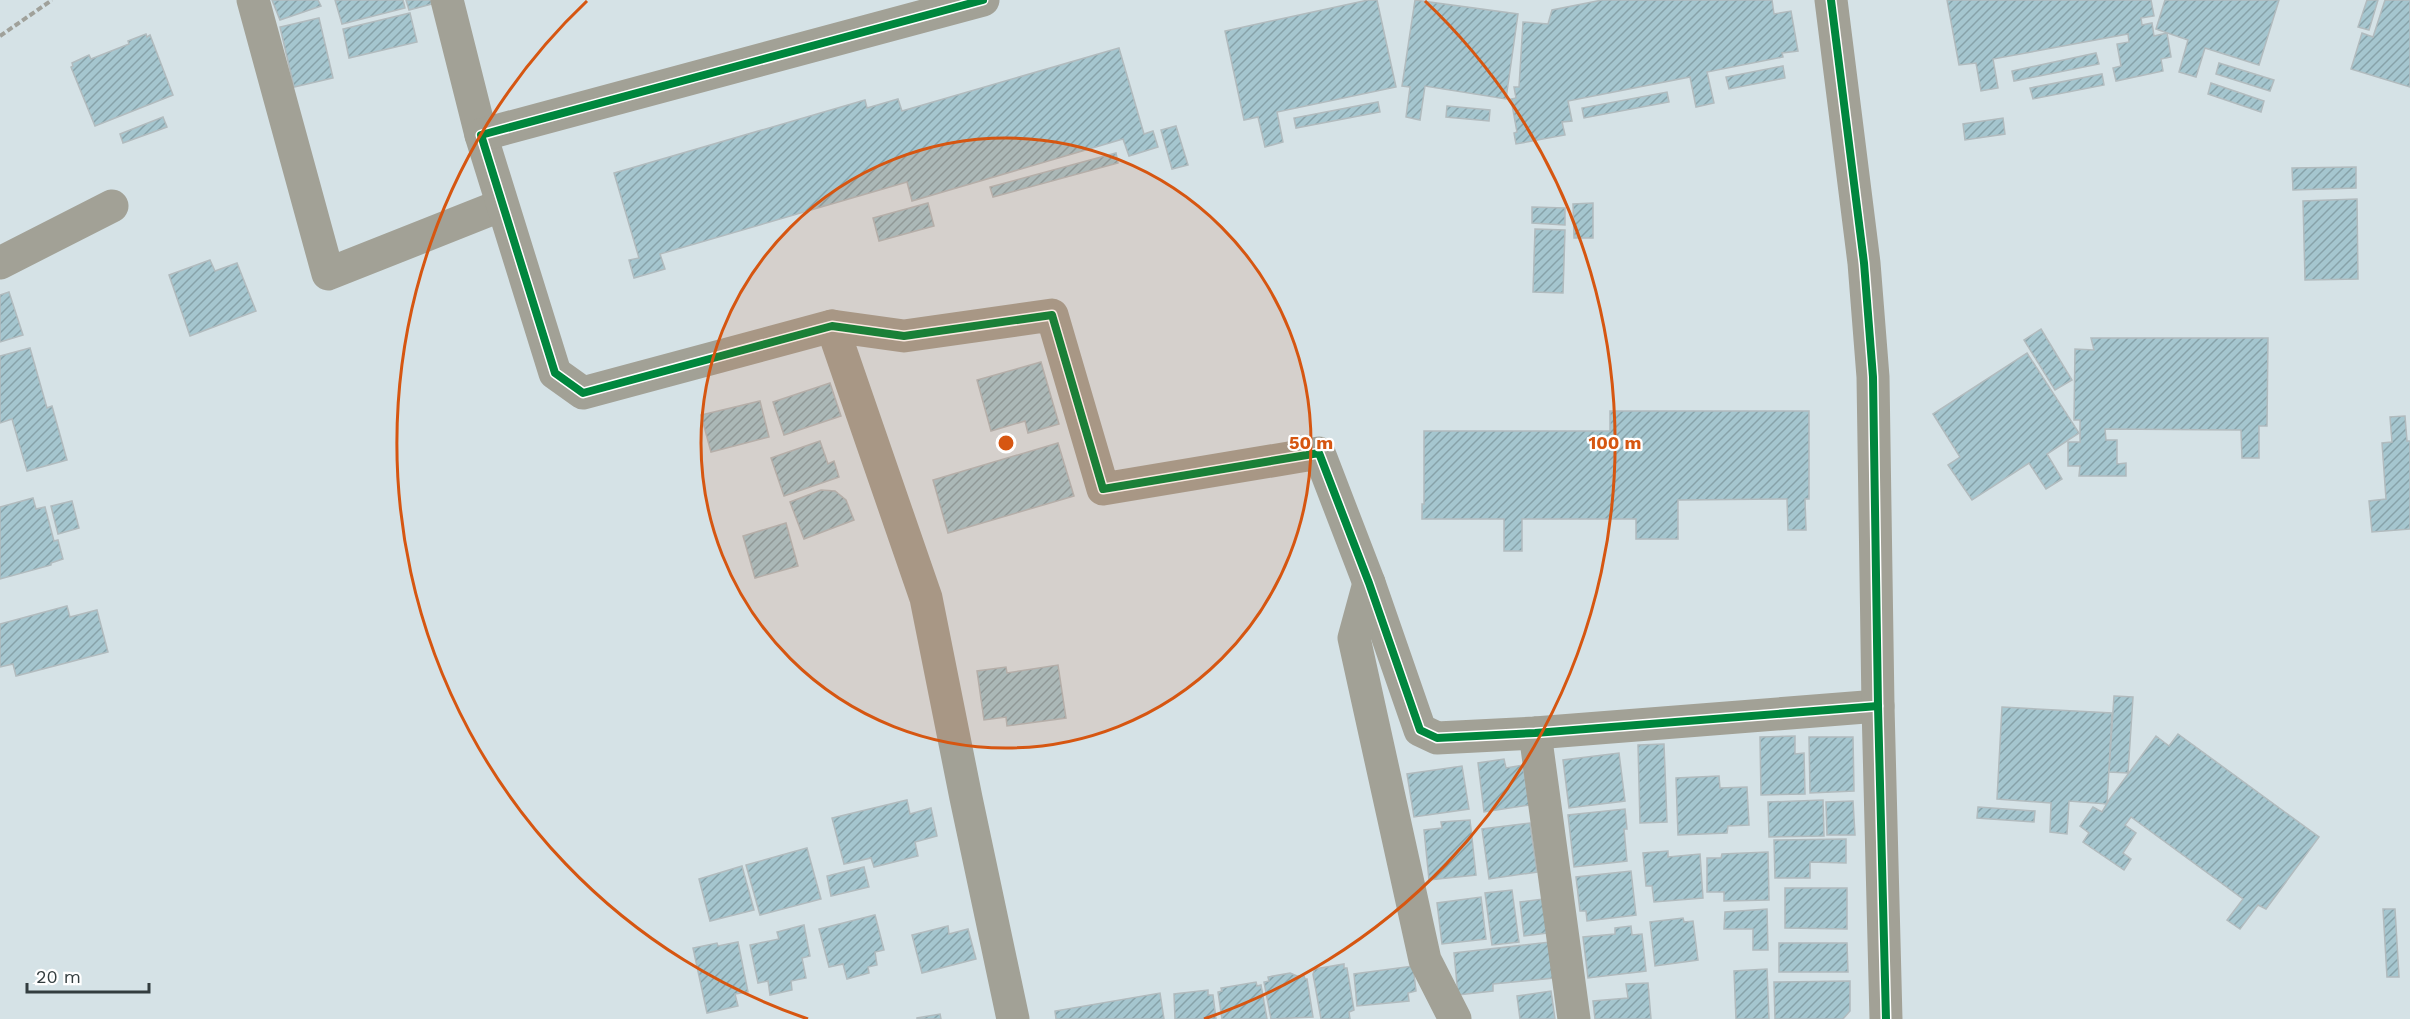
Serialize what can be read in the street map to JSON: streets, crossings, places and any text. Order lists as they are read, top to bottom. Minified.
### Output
{"scale_bar":"20 m","rings":["50 m","100 m"]}
